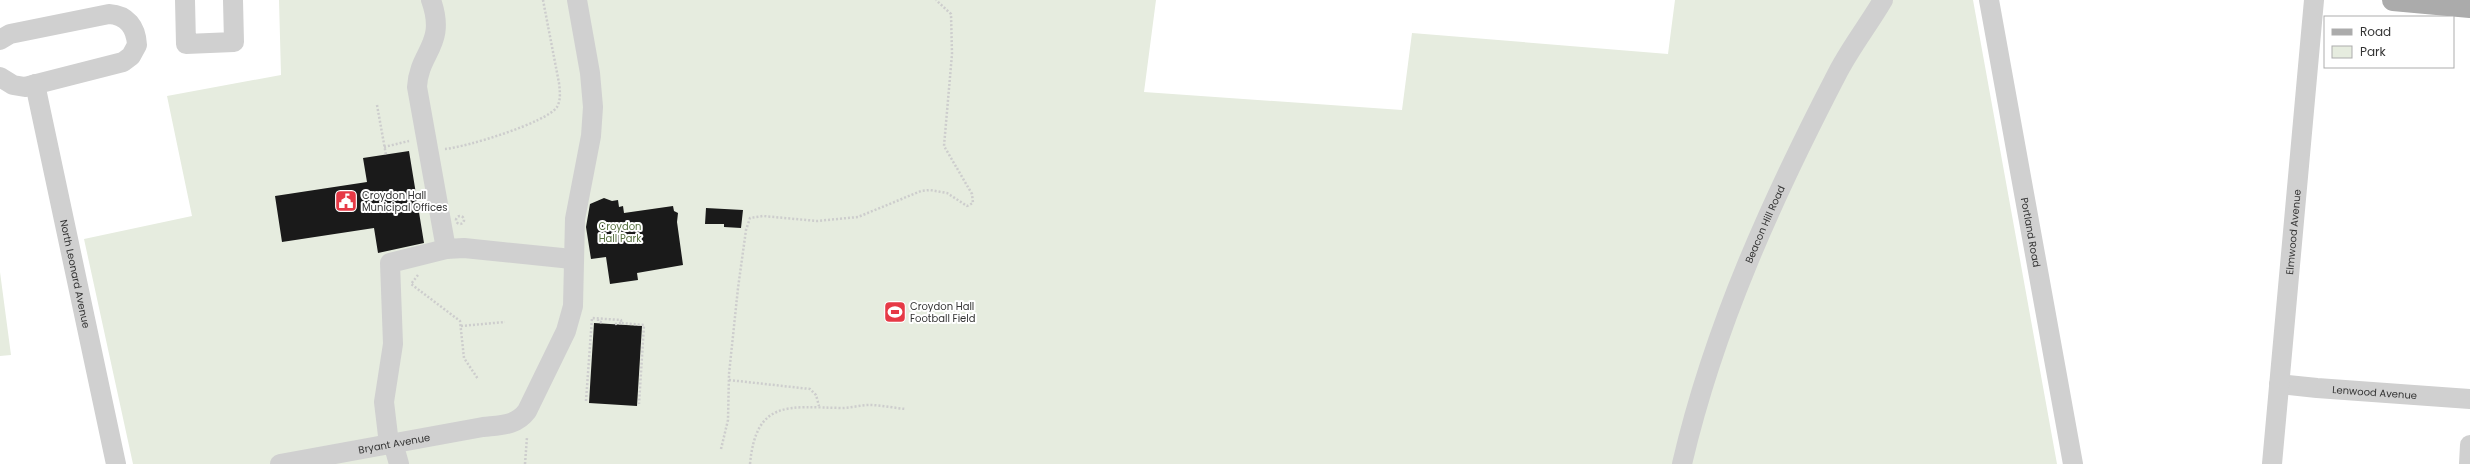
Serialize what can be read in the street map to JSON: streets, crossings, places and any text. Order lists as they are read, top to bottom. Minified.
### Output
{"streets":{"street":["Beacon Hill Road","Portland Road","Elmwood Avenue","North Leonard Avenue","Lenwood Avenue","Bryant Avenue"]},"crossings":[["Elmwood Avenue","Lenwood Avenue"]],"parks":["Croydon Hall Park"],"places":{"public building":["Croydon Hall Municipal Offices"],"sports":["Croydon Hall Football Field"]},"legend":["Road","Park"]}
